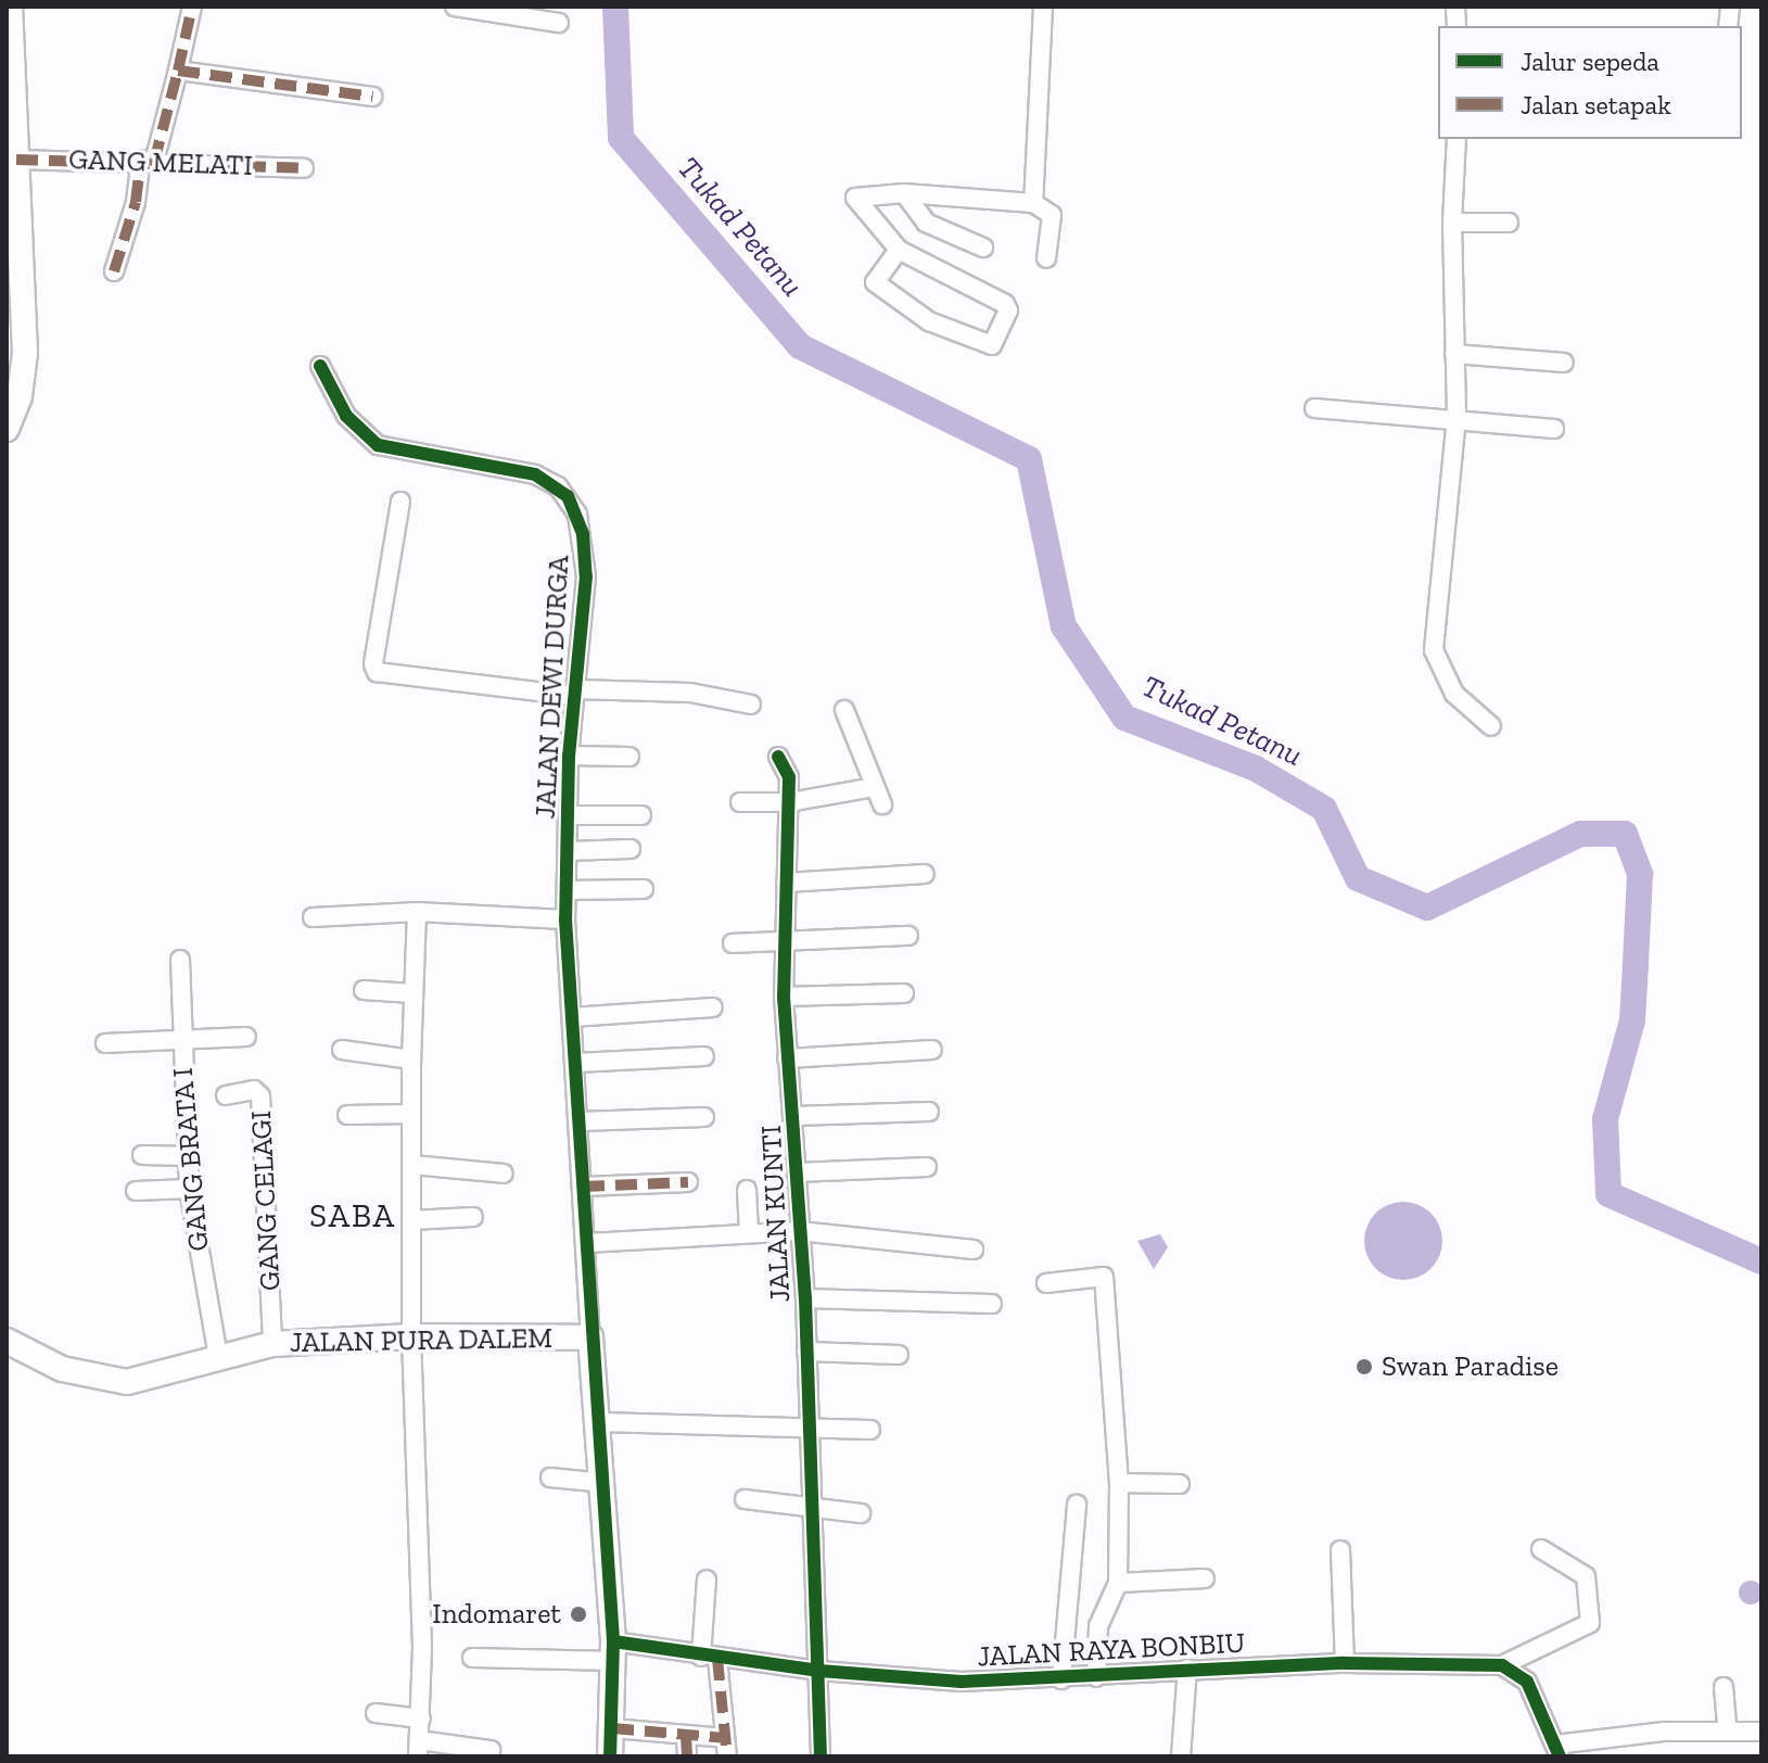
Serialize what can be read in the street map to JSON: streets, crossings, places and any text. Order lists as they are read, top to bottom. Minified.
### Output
{"streets":{"street":["GANG MELATI","JALAN DEWI DURGA","GANG BRATA I","GANG CELAGI","JALAN KUNTI","JALAN PURA DALEM","JALAN RAYA BONBIU"]},"crossings":[["JALAN DEWI DURGA","JALAN PURA DALEM"],["GANG BRATA I","JALAN PURA DALEM"],["GANG CELAGI","JALAN PURA DALEM"],["JALAN KUNTI","JALAN RAYA BONBIU"]],"districts":["SABA"],"water":["Tukad Petanu"],"places":["Swan Paradise","Indomaret"],"legend":["Jalur sepeda","Jalan setapak"]}
